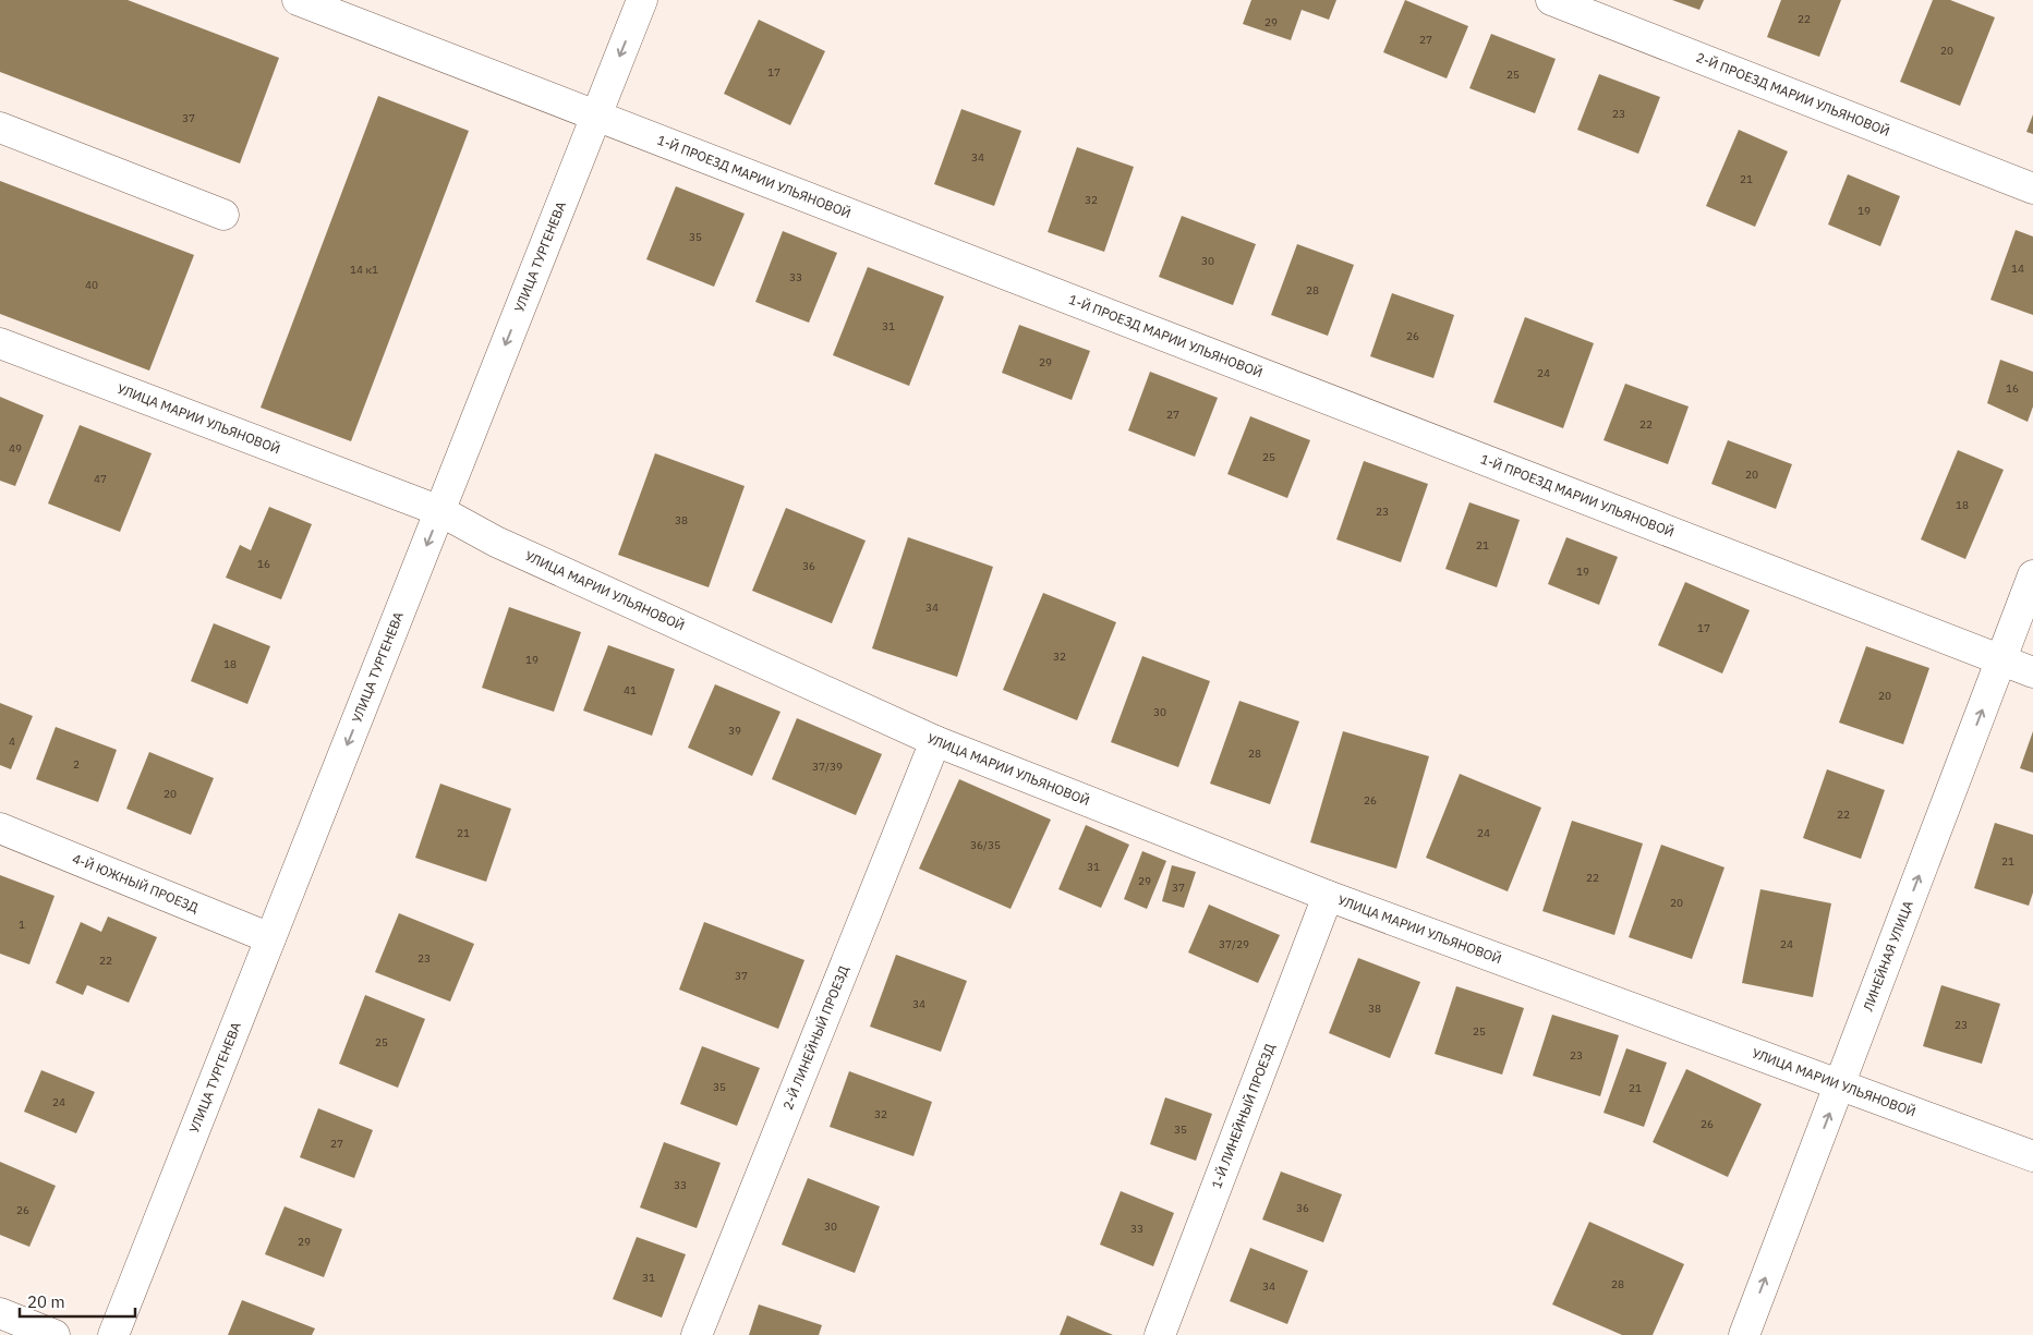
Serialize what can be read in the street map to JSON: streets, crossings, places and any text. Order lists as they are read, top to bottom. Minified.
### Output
{"streets":{"street":["2-Й ПРОЕЗД МАРИИ УЛЬЯНОВОЙ","1-Й ПРОЕЗД МАРИИ УЛЬЯНОВОЙ","УЛИЦА ТУРГЕНЕВА","УЛИЦА МАРИИ УЛЬЯНОВОЙ","4-Й ЮЖНЫЙ ПРОЕЗД","ЛИНЕЙНАЯ УЛИЦА","2-Й ЛИНЕЙНЫЙ ПРОЕЗД","1-Й ЛИНЕЙНЫЙ ПРОЕЗД"]},"crossings":[["1-Й ПРОЕЗД МАРИИ УЛЬЯНОВОЙ","УЛИЦА ТУРГЕНЕВА"],["1-Й ПРОЕЗД МАРИИ УЛЬЯНОВОЙ","ЛИНЕЙНАЯ УЛИЦА"],["УЛИЦА ТУРГЕНЕВА","УЛИЦА МАРИИ УЛЬЯНОВОЙ"],["УЛИЦА ТУРГЕНЕВА","4-Й ЮЖНЫЙ ПРОЕЗД"],["УЛИЦА МАРИИ УЛЬЯНОВОЙ","ЛИНЕЙНАЯ УЛИЦА"],["УЛИЦА МАРИИ УЛЬЯНОВОЙ","2-Й ЛИНЕЙНЫЙ ПРОЕЗД"],["УЛИЦА МАРИИ УЛЬЯНОВОЙ","1-Й ЛИНЕЙНЫЙ ПРОЕЗД"]],"one_way":["УЛИЦА ТУРГЕНЕВА","ЛИНЕЙНАЯ УЛИЦА"],"house_numbers":["22","29","27","20","17","25","23","37","34","21","32","19","35","30","14","14 к1","33","40","28","31","26","29","24","16","27","22","49","25","20","47","18","23","38","21","16","36","19","34","17","32","19","18","41","20","30","39","4","28","2","37/39","20","26","22","21","24","36/35","21","31","22","29","37","20","1","37/29","24","23","22","37","34","38","23","25","25","23","35","21","24","32","26","35","27","33","36","26","30","33","29","31","28","34"],"scale_bar":"20 m"}
